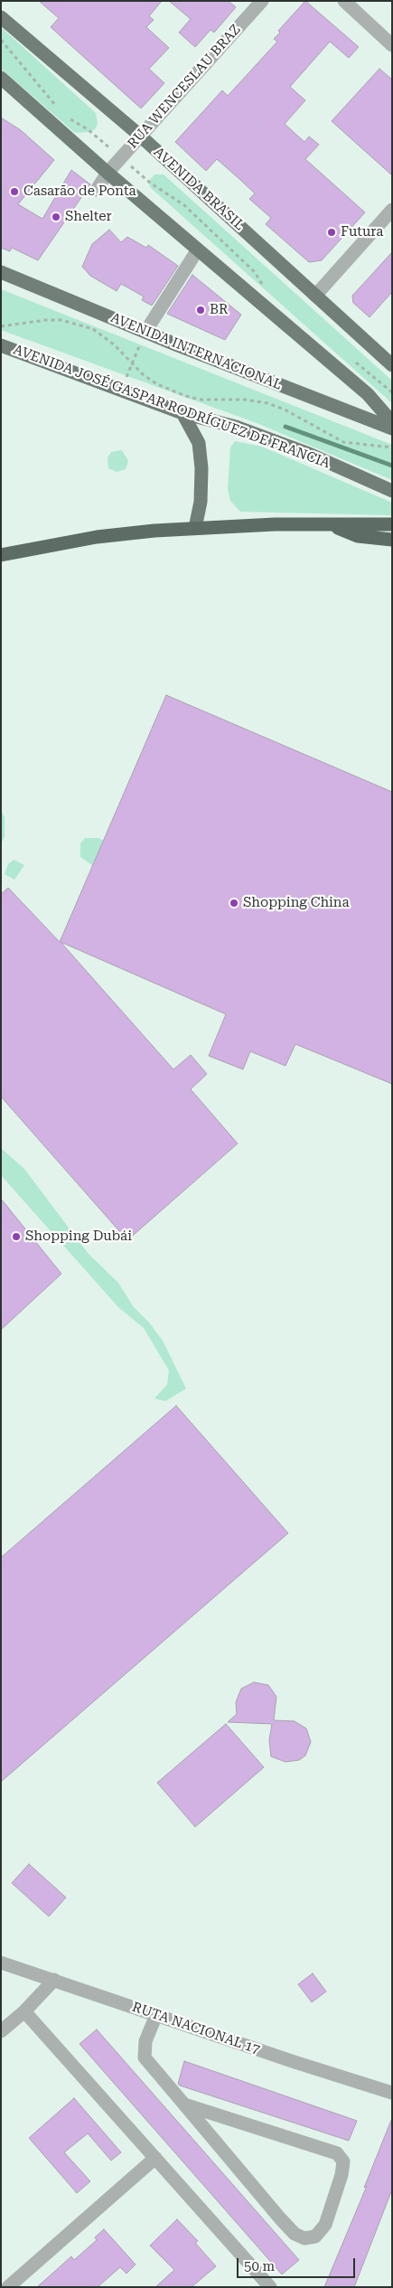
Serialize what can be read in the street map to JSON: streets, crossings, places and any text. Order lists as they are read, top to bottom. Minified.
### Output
{"streets":{"main road":["AVENIDA BRASIL","AVENIDA INTERNACIONAL","AVENIDA JOSÉ GASPAR RODRÍGUEZ DE FRANCIA"],"street":["RUA WENCESLAU BRAZ","RUTA NACIONAL 17"]},"crossings":[["RUA WENCESLAU BRAZ","AVENIDA BRASIL"]],"places":["Casarão de Ponta","Shelter","Futura","BR","Shopping China","Shopping Dubái"],"scale_bar":"50 m"}
